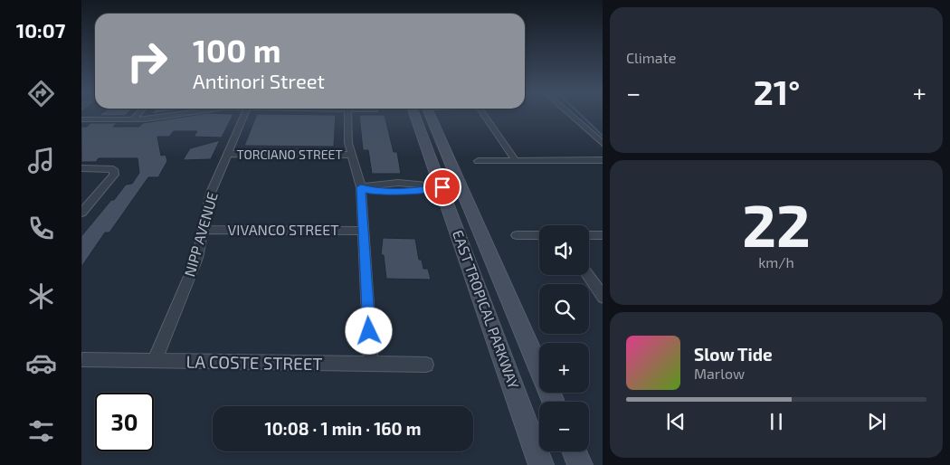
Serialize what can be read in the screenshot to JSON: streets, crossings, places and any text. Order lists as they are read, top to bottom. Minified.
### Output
{"streets":{"main road":["EAST TROPICAL PARKWAY"],"street":["TORCIANO STREET","VIVANCO STREET","NIPP AVENUE","LA COSTE STREET"]},"crossings":[["TORCIANO STREET","NIPP AVENUE"],["VIVANCO STREET","NIPP AVENUE"],["NIPP AVENUE","LA COSTE STREET"]],"page":{"tabs":"10:07","tile":["Climate",["22","km/h"]],"turn":["100 m","Antinori Street"],"heat":["−","21°","+"],"map_buttons":["+","−"],"song":["Slow Tide","Marlow"],"limit":"30","trip":"10:08 · 1 min · 160 m"}}
